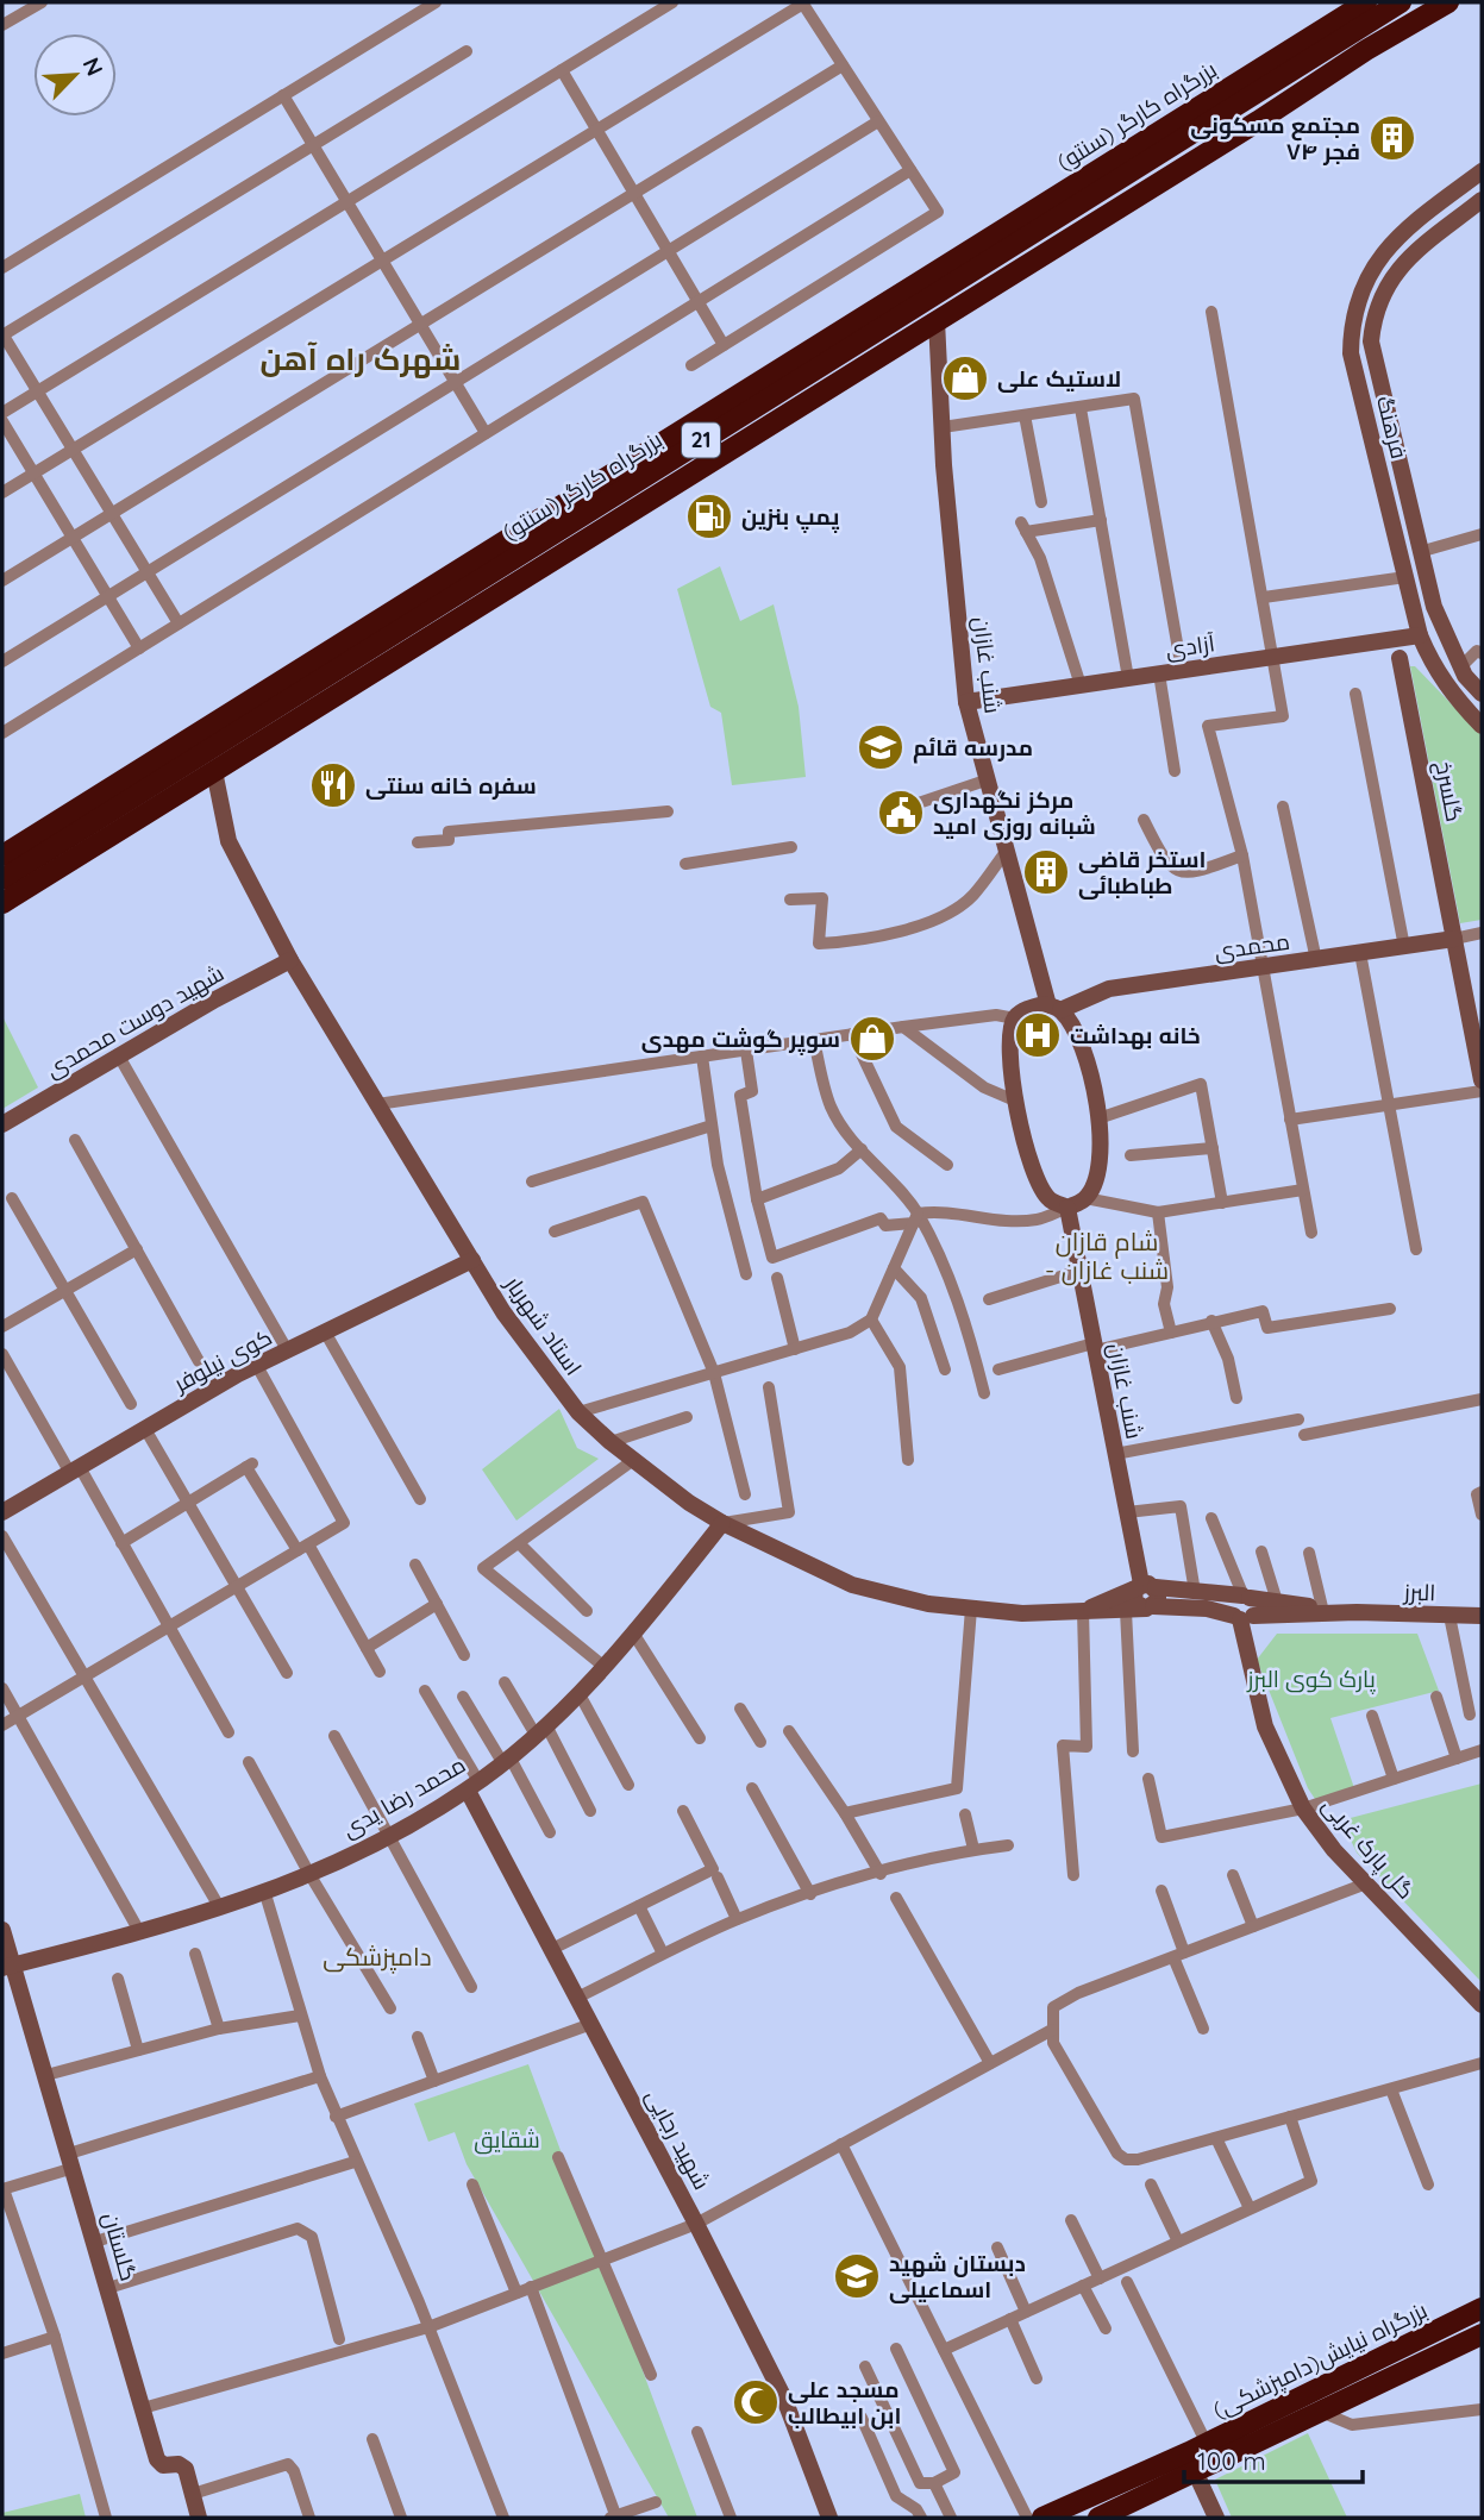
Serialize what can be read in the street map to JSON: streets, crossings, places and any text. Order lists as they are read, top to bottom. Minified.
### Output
{"streets":{"highway":["بزرگراه کارگر (سنتو)","21","بزرگراه نیایش(دامپزشکی)"],"main road":["فرهنگ","آزادی","شنب غازان","گلسرخ","محمدی","شهید دوست محمدی","استاد شهریار","کوی نیلوفر","البرز","محمد رضا یدی","گل پارک غربی","شهید رجایی","گلستان"]},"crossings":[["فرهنگ","آزادی"],["آزادی","شنب غازان"],["شنب غازان","محمدی"],["شنب غازان","استاد شهریار"],["شنب غازان","البرز"],["گلسرخ","محمدی"],["شهید دوست محمدی","استاد شهریار"],["استاد شهریار","کوی نیلوفر"],["استاد شهریار","البرز"],["استاد شهریار","محمد رضا یدی"],["البرز","گل پارک غربی"],["محمد رضا یدی","شهید رجایی"],["محمد رضا یدی","گلستان"]],"districts":["شهرک راه آهن","شام قازان - شنب غازان","دامپزشکی"],"parks":["پارک کوی البرز","شقایق"],"places":{"building":["مجتمع مسکونی فجر ۷۴","استخر قاضی طباطبائی"],"shop":["لاستیک علی","سوپر گوشت مهدی"],"fuel station":["پمپ بنزین"],"school or university":["مدرسه قائم","دبستان شهید اسماعیلی"],"restaurant":["سفره خانه سنتی"],"public building":["مرکز نگهداری شبانه روزی امید"],"hospital":["خانه بهداشت"],"mosque":["مسجد علی ابن ابیطالب"]},"scale_bar":"100 m","north":"top right"}
